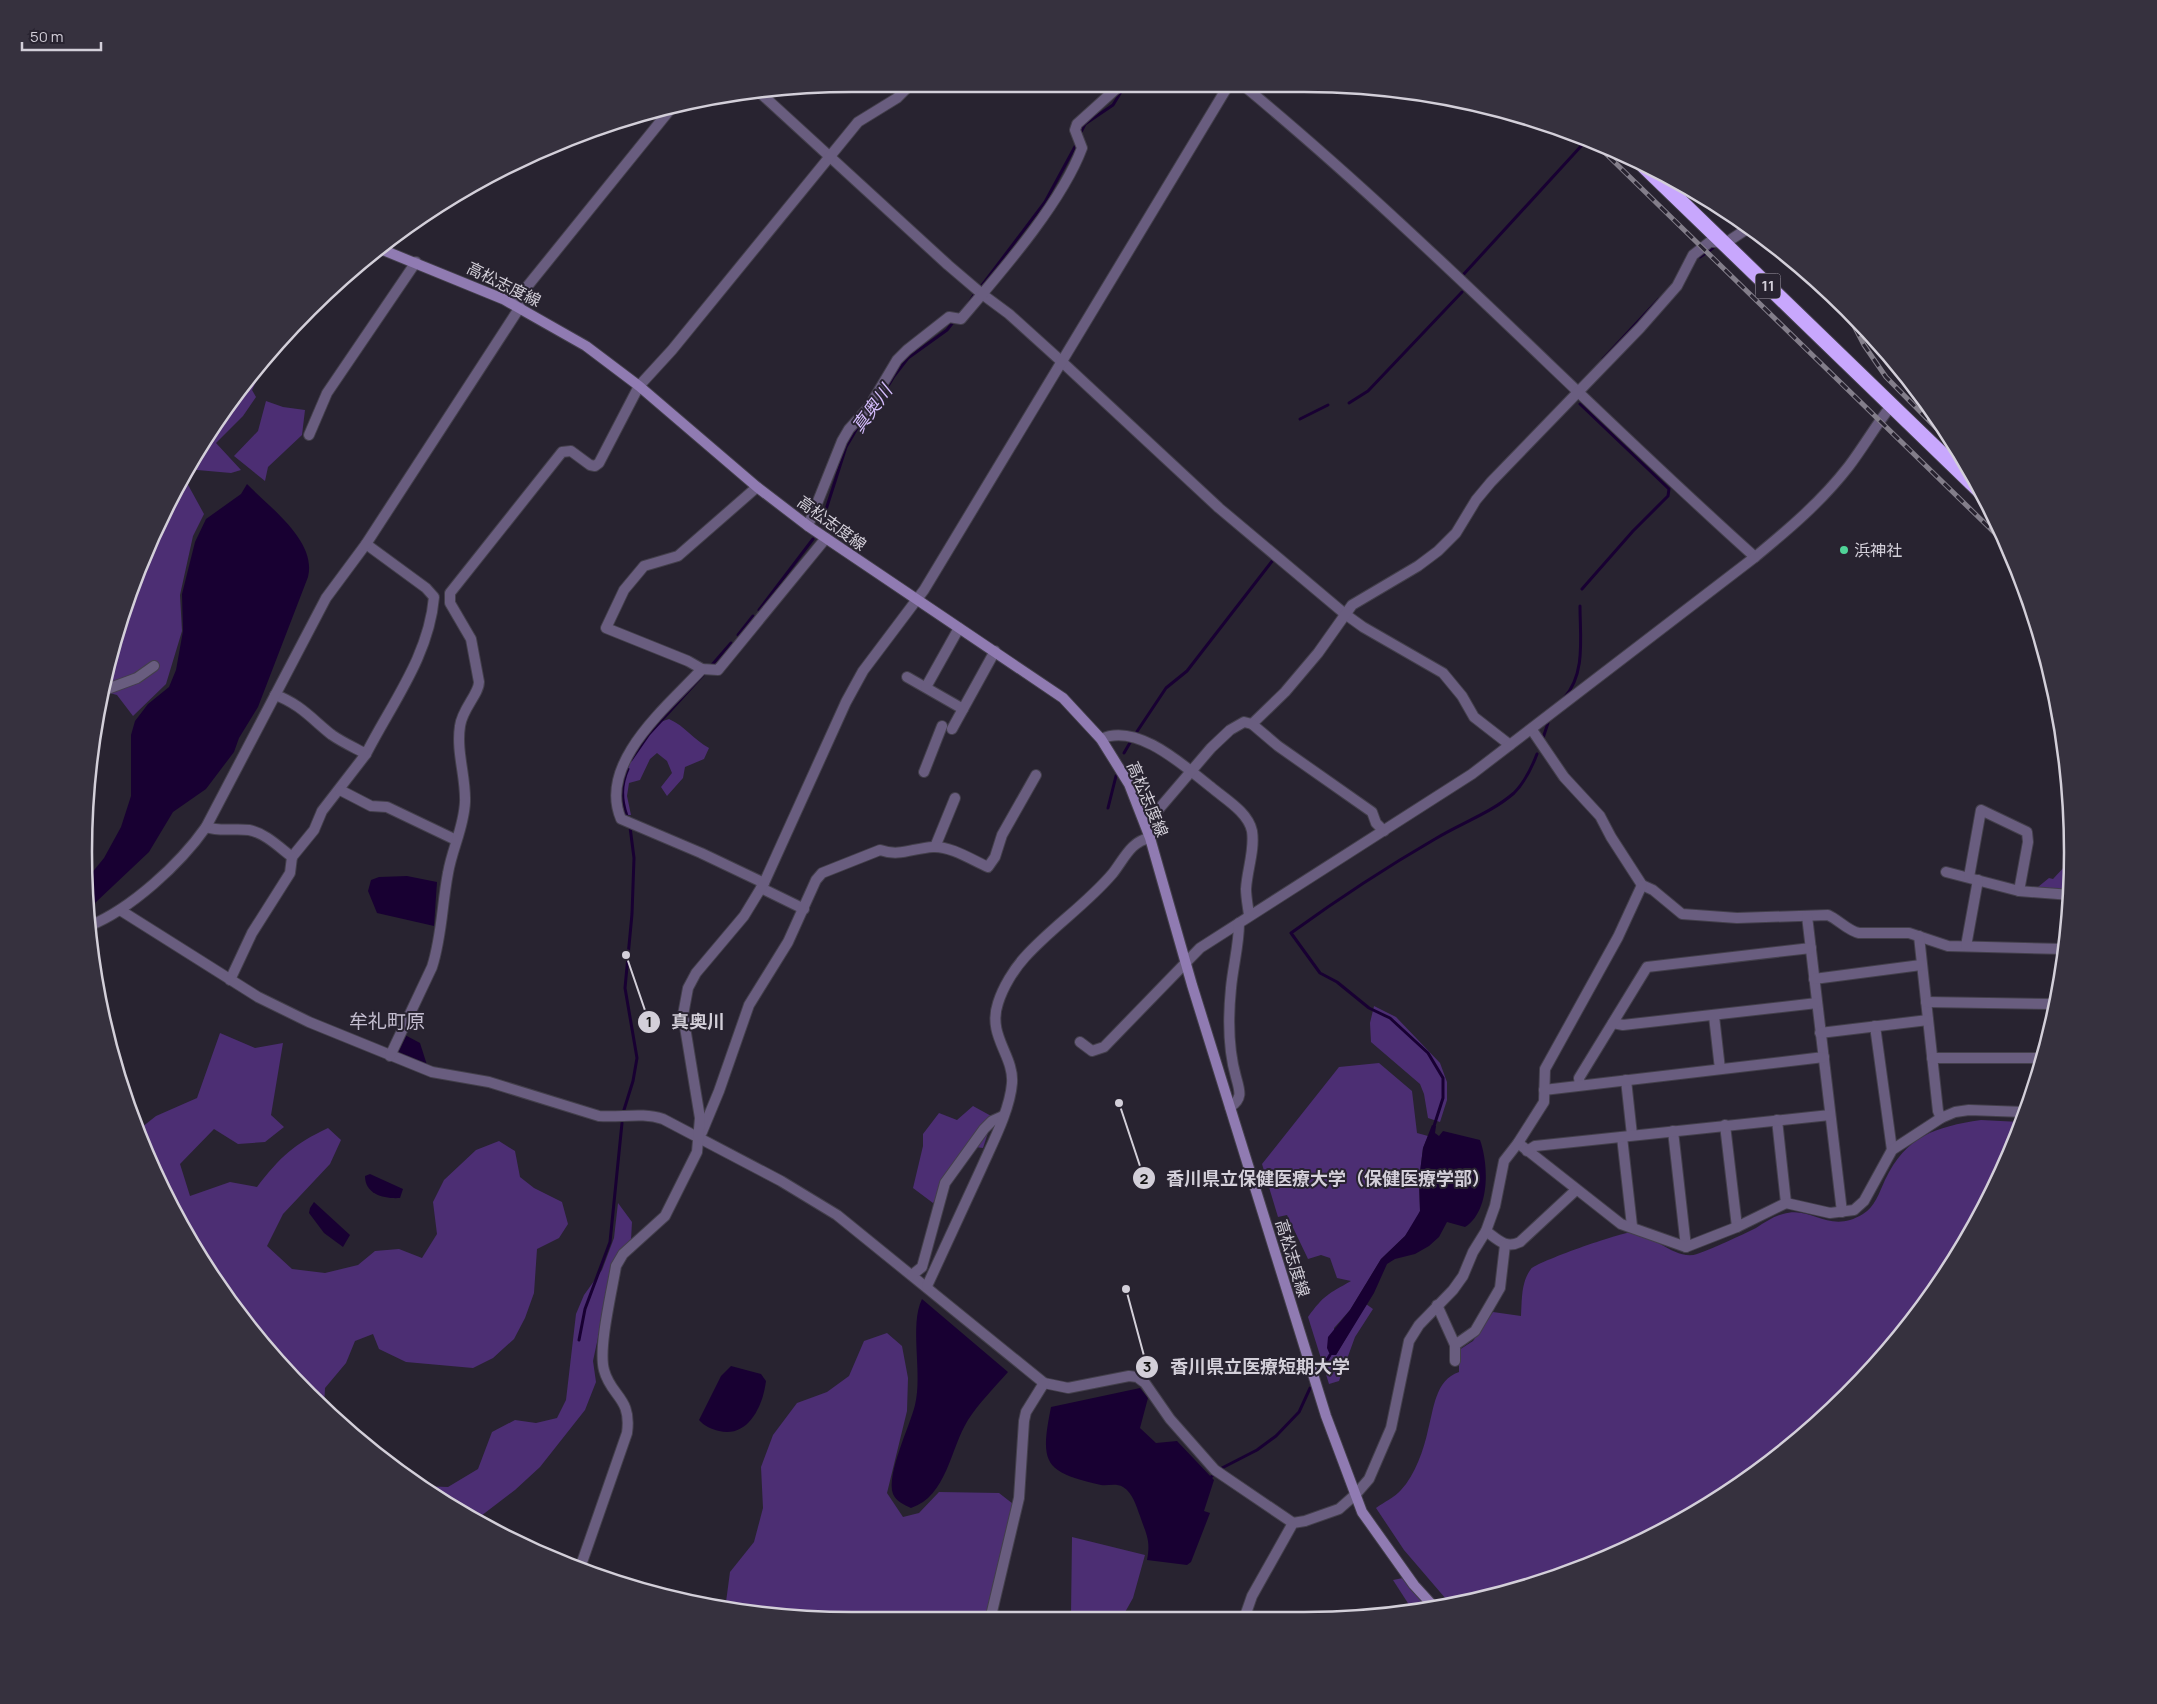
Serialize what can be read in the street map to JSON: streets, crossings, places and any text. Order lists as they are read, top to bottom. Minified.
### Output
{"streets":{"highway":["11"],"main road":["高松志度線"]},"districts":["牟礼町原"],"water":["真奥川"],"places":["浜神社","真奥川","香川県立保健医療大学（保健医療学部）","香川県立医療短期大学"],"scale_bar":"50 m"}
